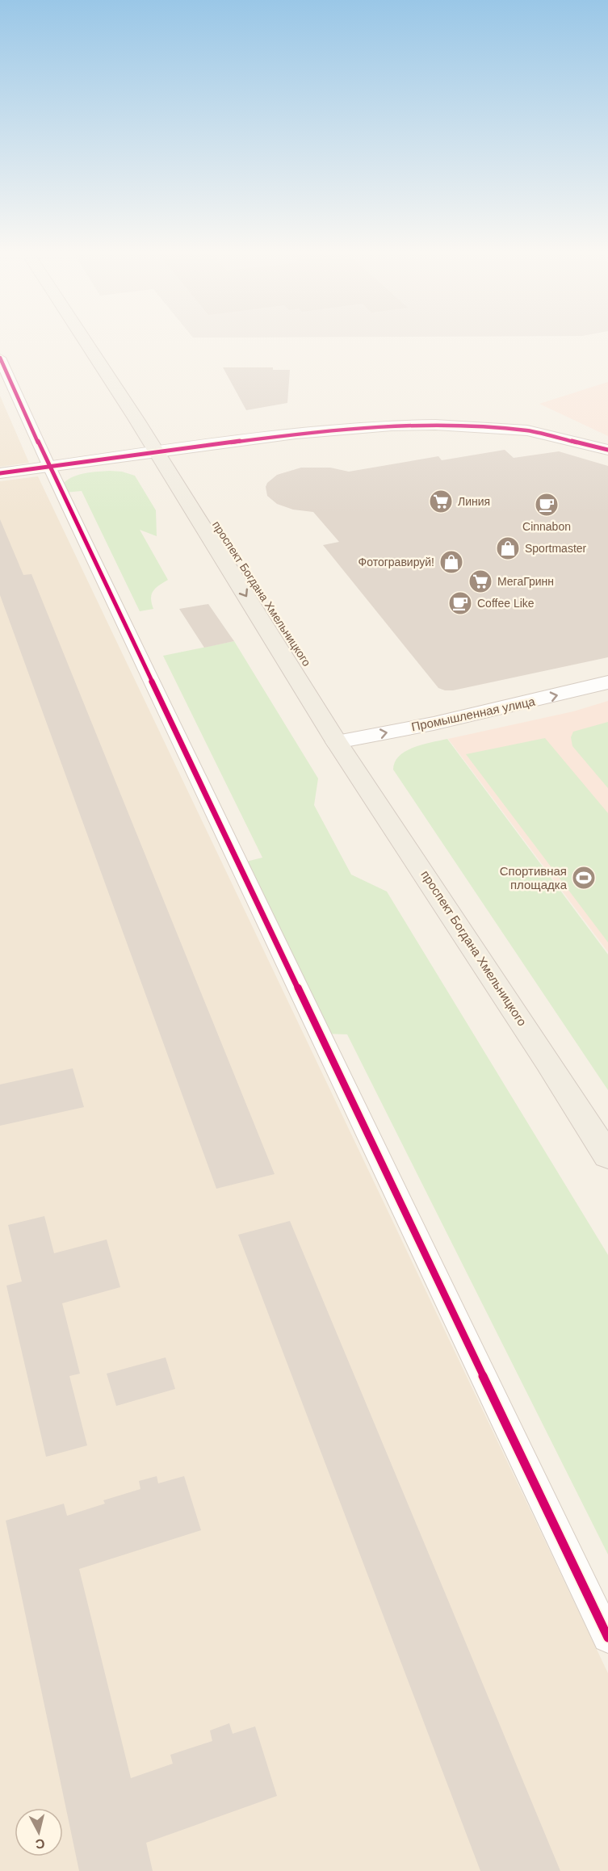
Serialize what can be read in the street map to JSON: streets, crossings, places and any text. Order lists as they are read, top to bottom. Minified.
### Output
{"streets":{"main road":["проспект Богдана Хмельницкого"],"street":["Промышленная улица"]},"crossings":[["проспект Богдана Хмельницкого","Промышленная улица"]],"one_way":["Промышленная улица"],"places":{"supermarket":["Линия","МегаГринн"],"cafe":["Cinnabon","Coffee Like"],"shop":["Sportmaster","Фотогравируй!"],"sports":["Спортивная площадка"]},"north":"bottom"}
